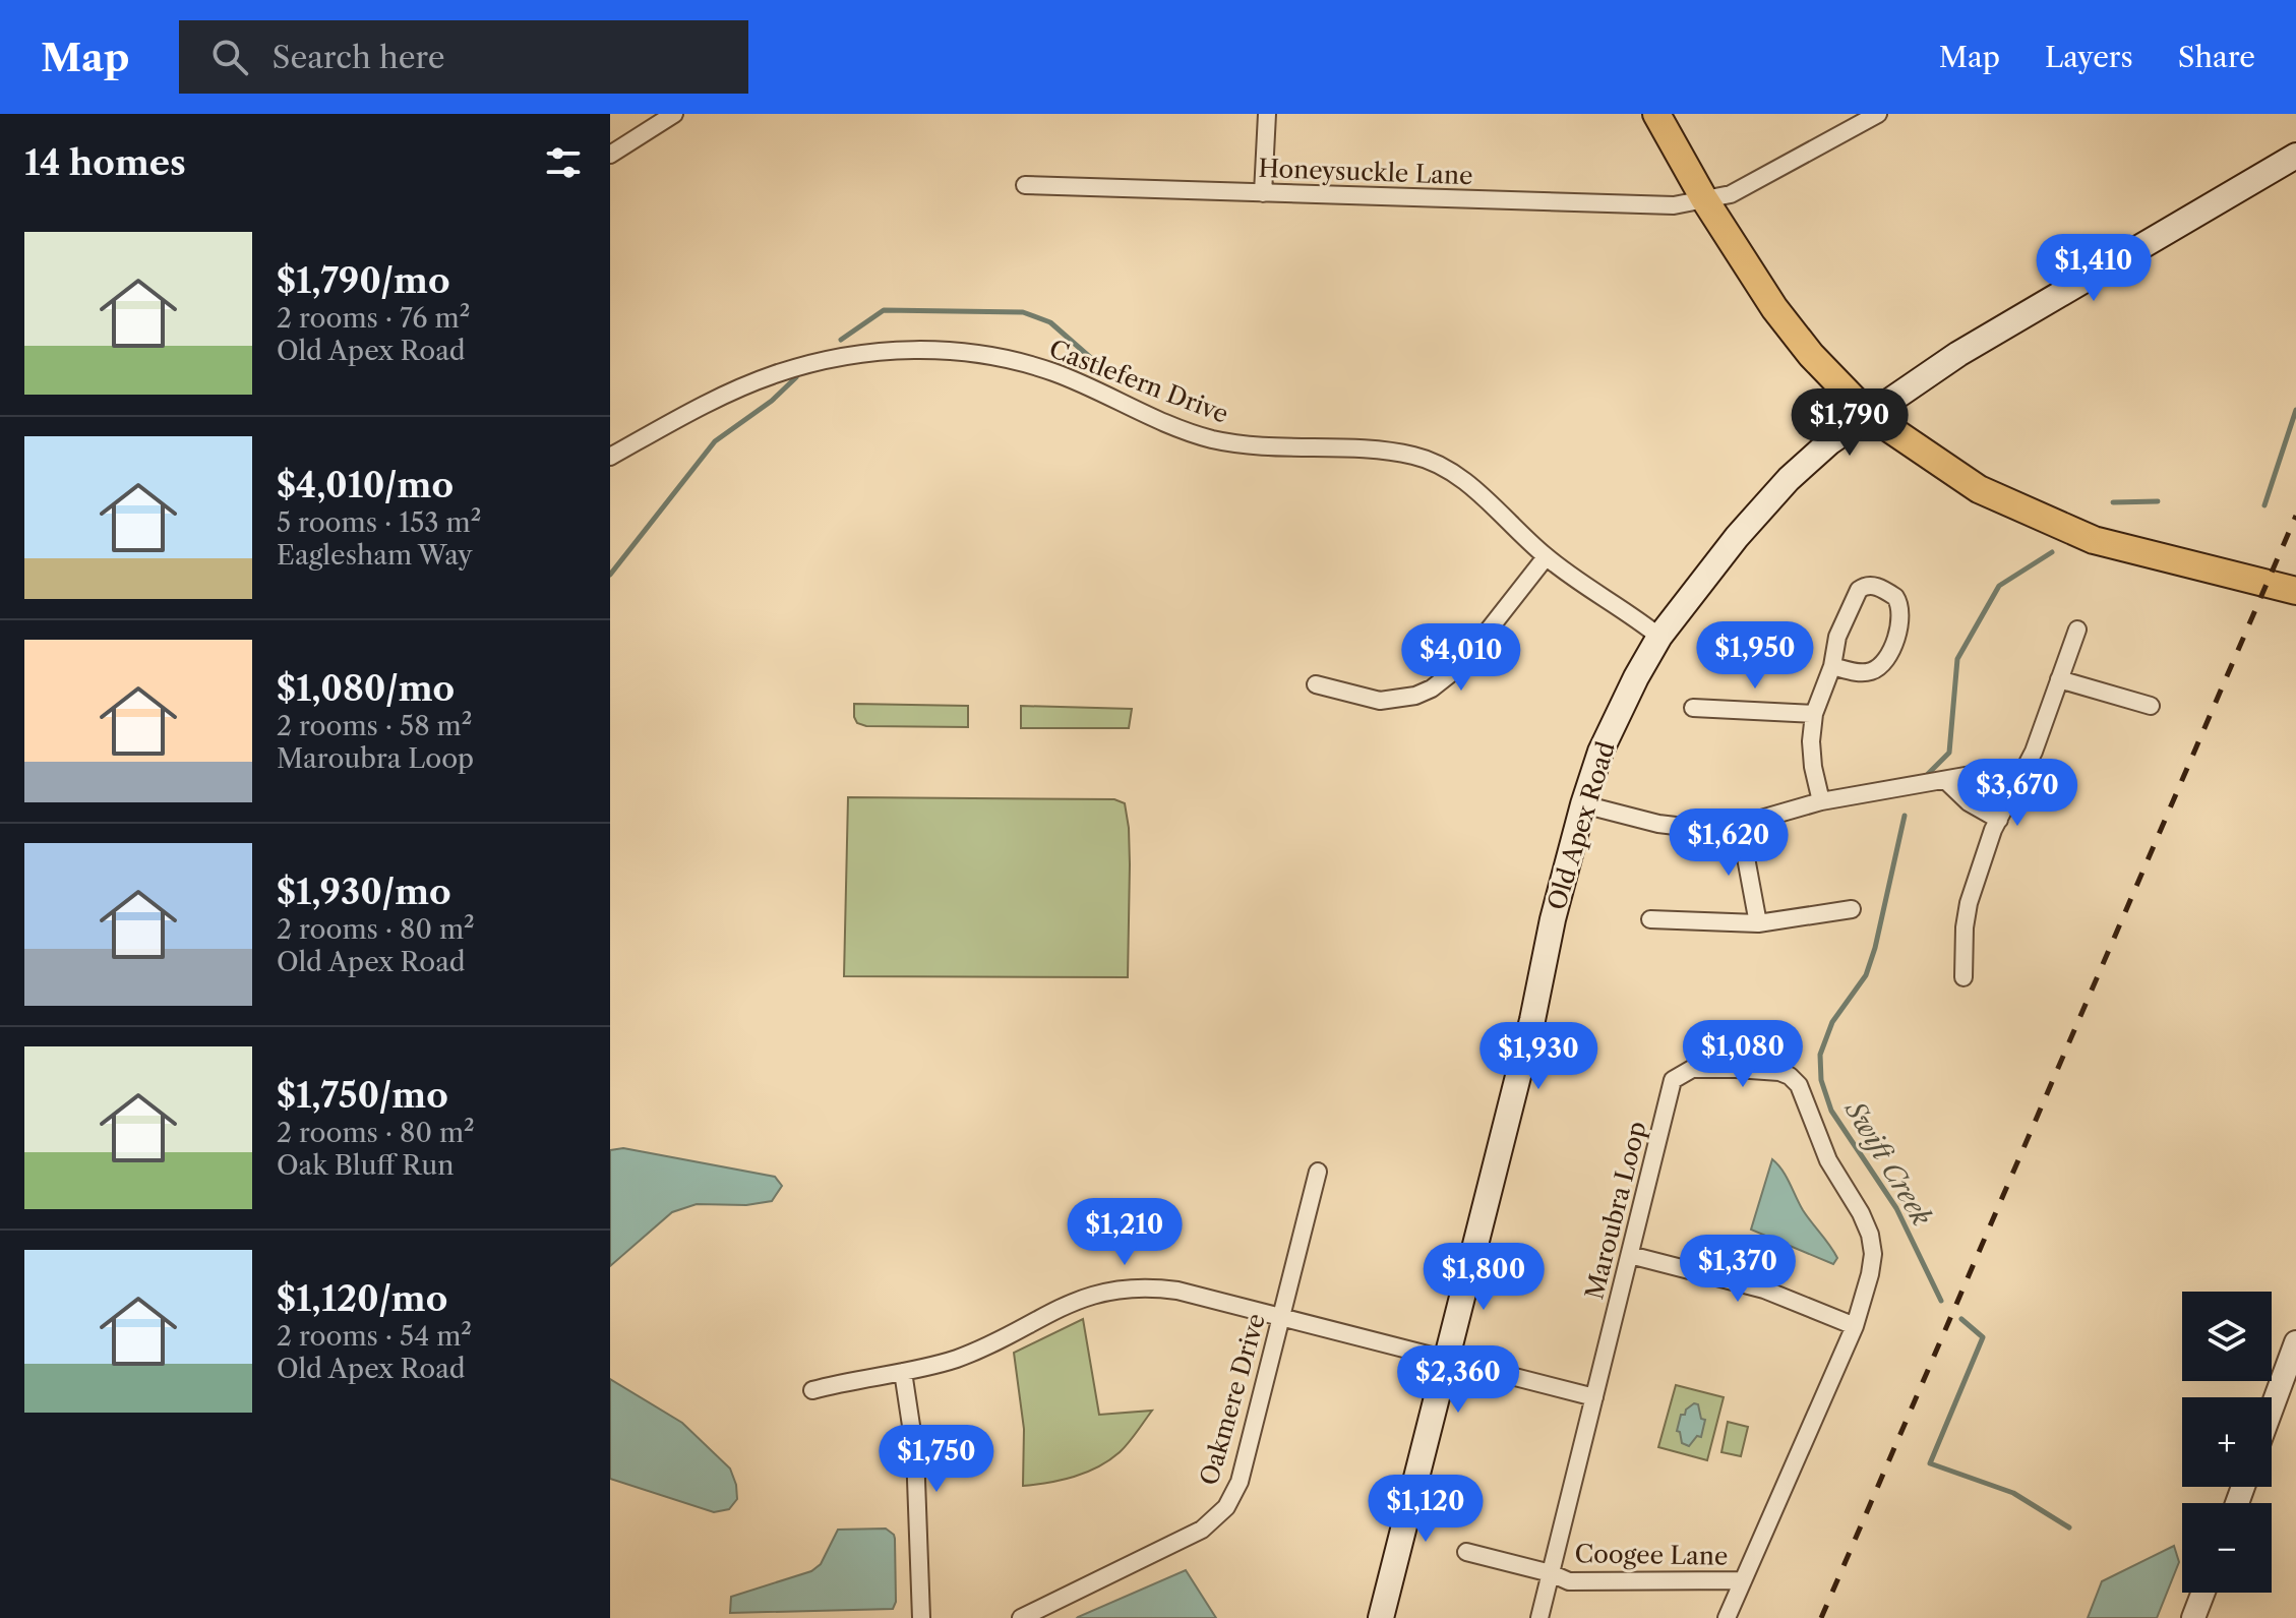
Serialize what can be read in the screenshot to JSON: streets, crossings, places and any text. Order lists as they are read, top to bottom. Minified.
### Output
{"streets":{"main road":["Old Apex Road"],"street":["Honeysuckle Lane","Castlefern Drive","Maroubra Loop","Oakmere Drive","Coogee Lane"]},"crossings":[["Castlefern Drive","Old Apex Road"],["Maroubra Loop","Coogee Lane"]],"water":["Swift Creek"],"page":{"header":"Map","search":"Search here","nav":["Map","Layers","Share"],"heading":"14 homes","list":[{"name":"$1,790/mo","note":"2 rooms · 76 m² · Old Apex Road"},{"name":"$4,010/mo","note":"5 rooms · 153 m² · Eaglesham Way"},{"name":"$1,080/mo","note":"2 rooms · 58 m² · Maroubra Loop"},{"name":"$1,930/mo","note":"2 rooms · 80 m² · Old Apex Road"},{"name":"$1,750/mo","note":"2 rooms · 80 m² · Oak Bluff Run"},{"name":"$1,120/mo","note":"2 rooms · 54 m² · Old Apex Road"}],"price":["$1,410","$1,790","$1,950","$4,010","$3,670","$1,620","$1,080","$1,930","$1,210","$1,370","$1,800","$2,360","$1,750","$1,120"],"map_buttons":["+","−"]}}
